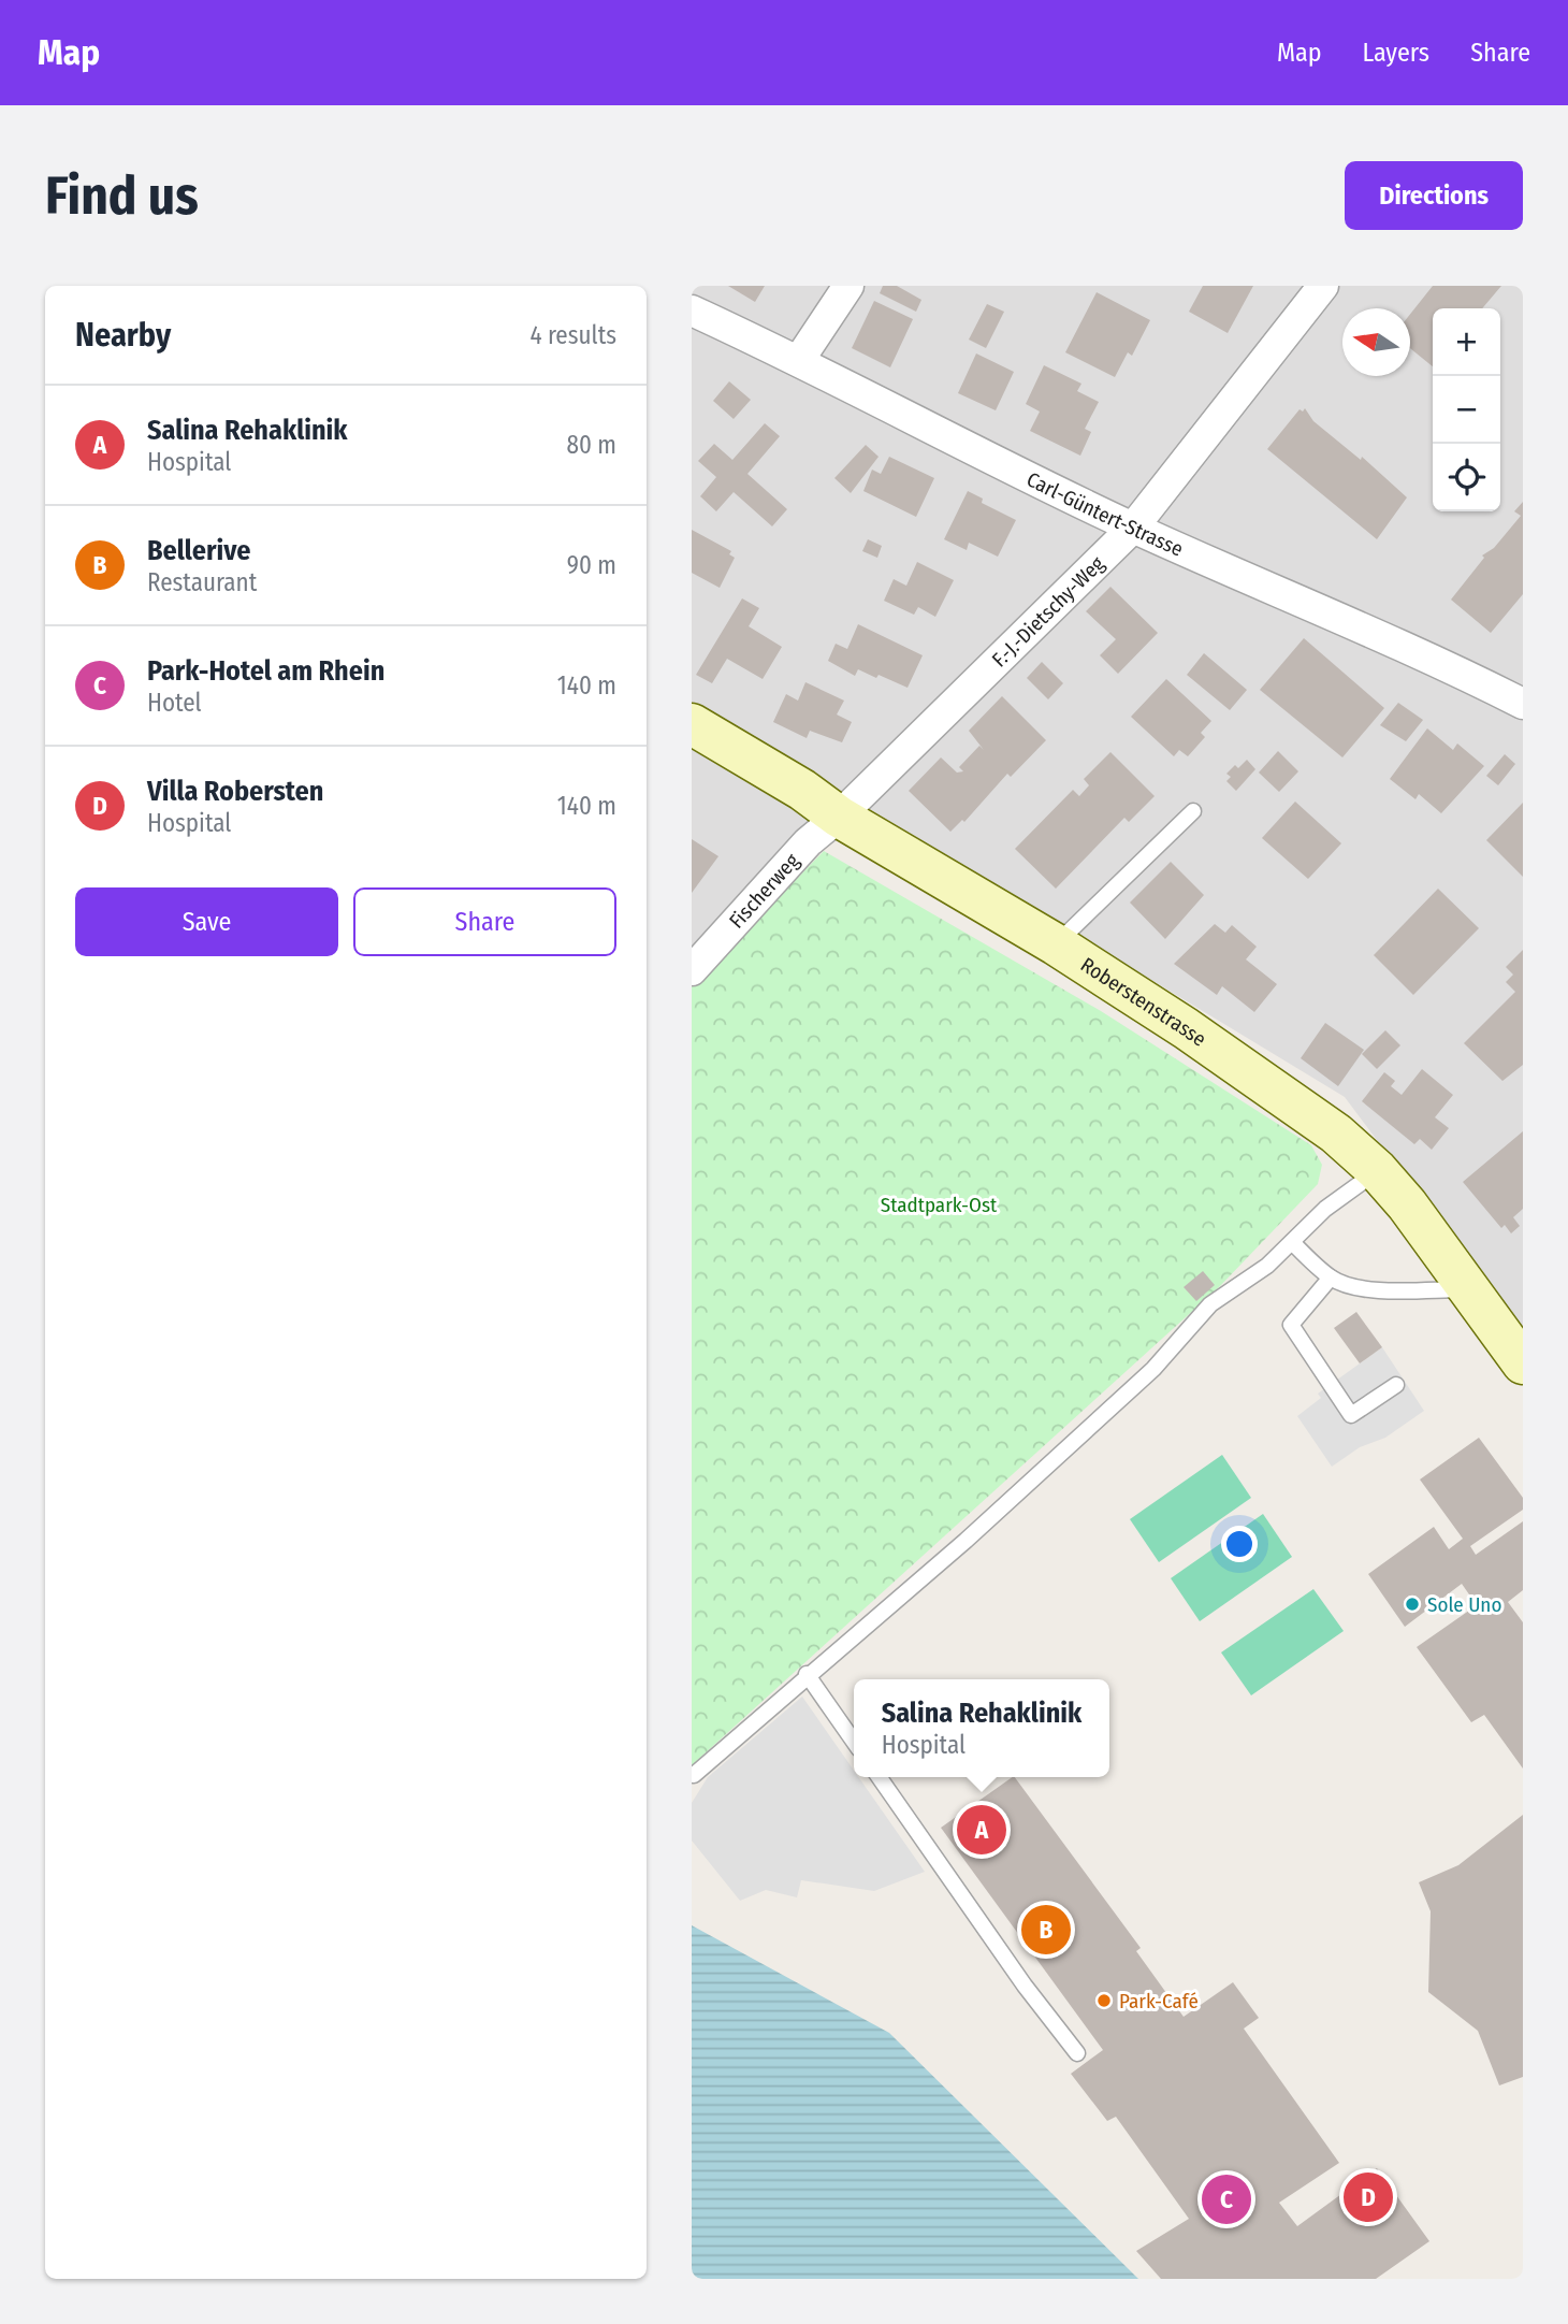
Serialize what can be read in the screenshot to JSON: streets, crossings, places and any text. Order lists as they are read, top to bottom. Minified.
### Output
{"streets":{"street":["Carl-Güntert-Strasse","F.-J.-Dietschy-Weg","Fischerweg","Roberstenstrasse"]},"crossings":[["Carl-Güntert-Strasse","F.-J.-Dietschy-Weg"],["F.-J.-Dietschy-Weg","Fischerweg"],["F.-J.-Dietschy-Weg","Roberstenstrasse"],["Fischerweg","Roberstenstrasse"]],"parks":["Stadtpark-Ost"],"places":["Sole Uno","Park-Café"],"north":"left","page":{"header":"Map","nav":["Map","Layers","Share"],"buttons":["Directions",["Save","Share"]],"title":"Find us","heading":["Nearby","4 results"],"map_buttons":["+","−"],"list":[{"mark":"A","name":"Salina Rehaklinik","note":"Hospital","value":"80 m"},{"mark":"B","name":"Bellerive","note":"Restaurant","value":"90 m"},{"mark":"C","name":"Park-Hotel am Rhein","note":"Hotel","value":"140 m"},{"mark":"D","name":"Villa Robersten","note":"Hospital","value":"140 m"}],"popup":["Salina Rehaklinik","Hospital"],"pins":["A","B","D","C"]}}
